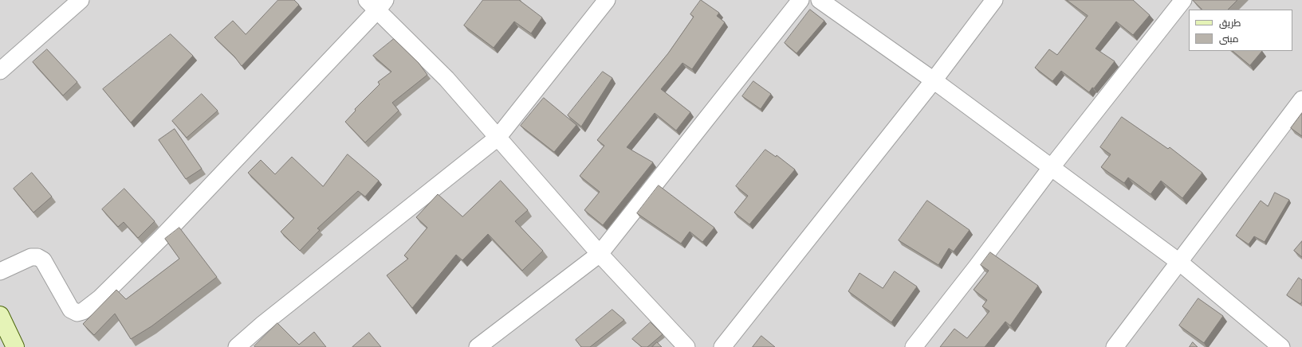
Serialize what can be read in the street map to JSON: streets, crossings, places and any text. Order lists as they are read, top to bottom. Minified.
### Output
{"legend":["طريق","مبنى"]}
